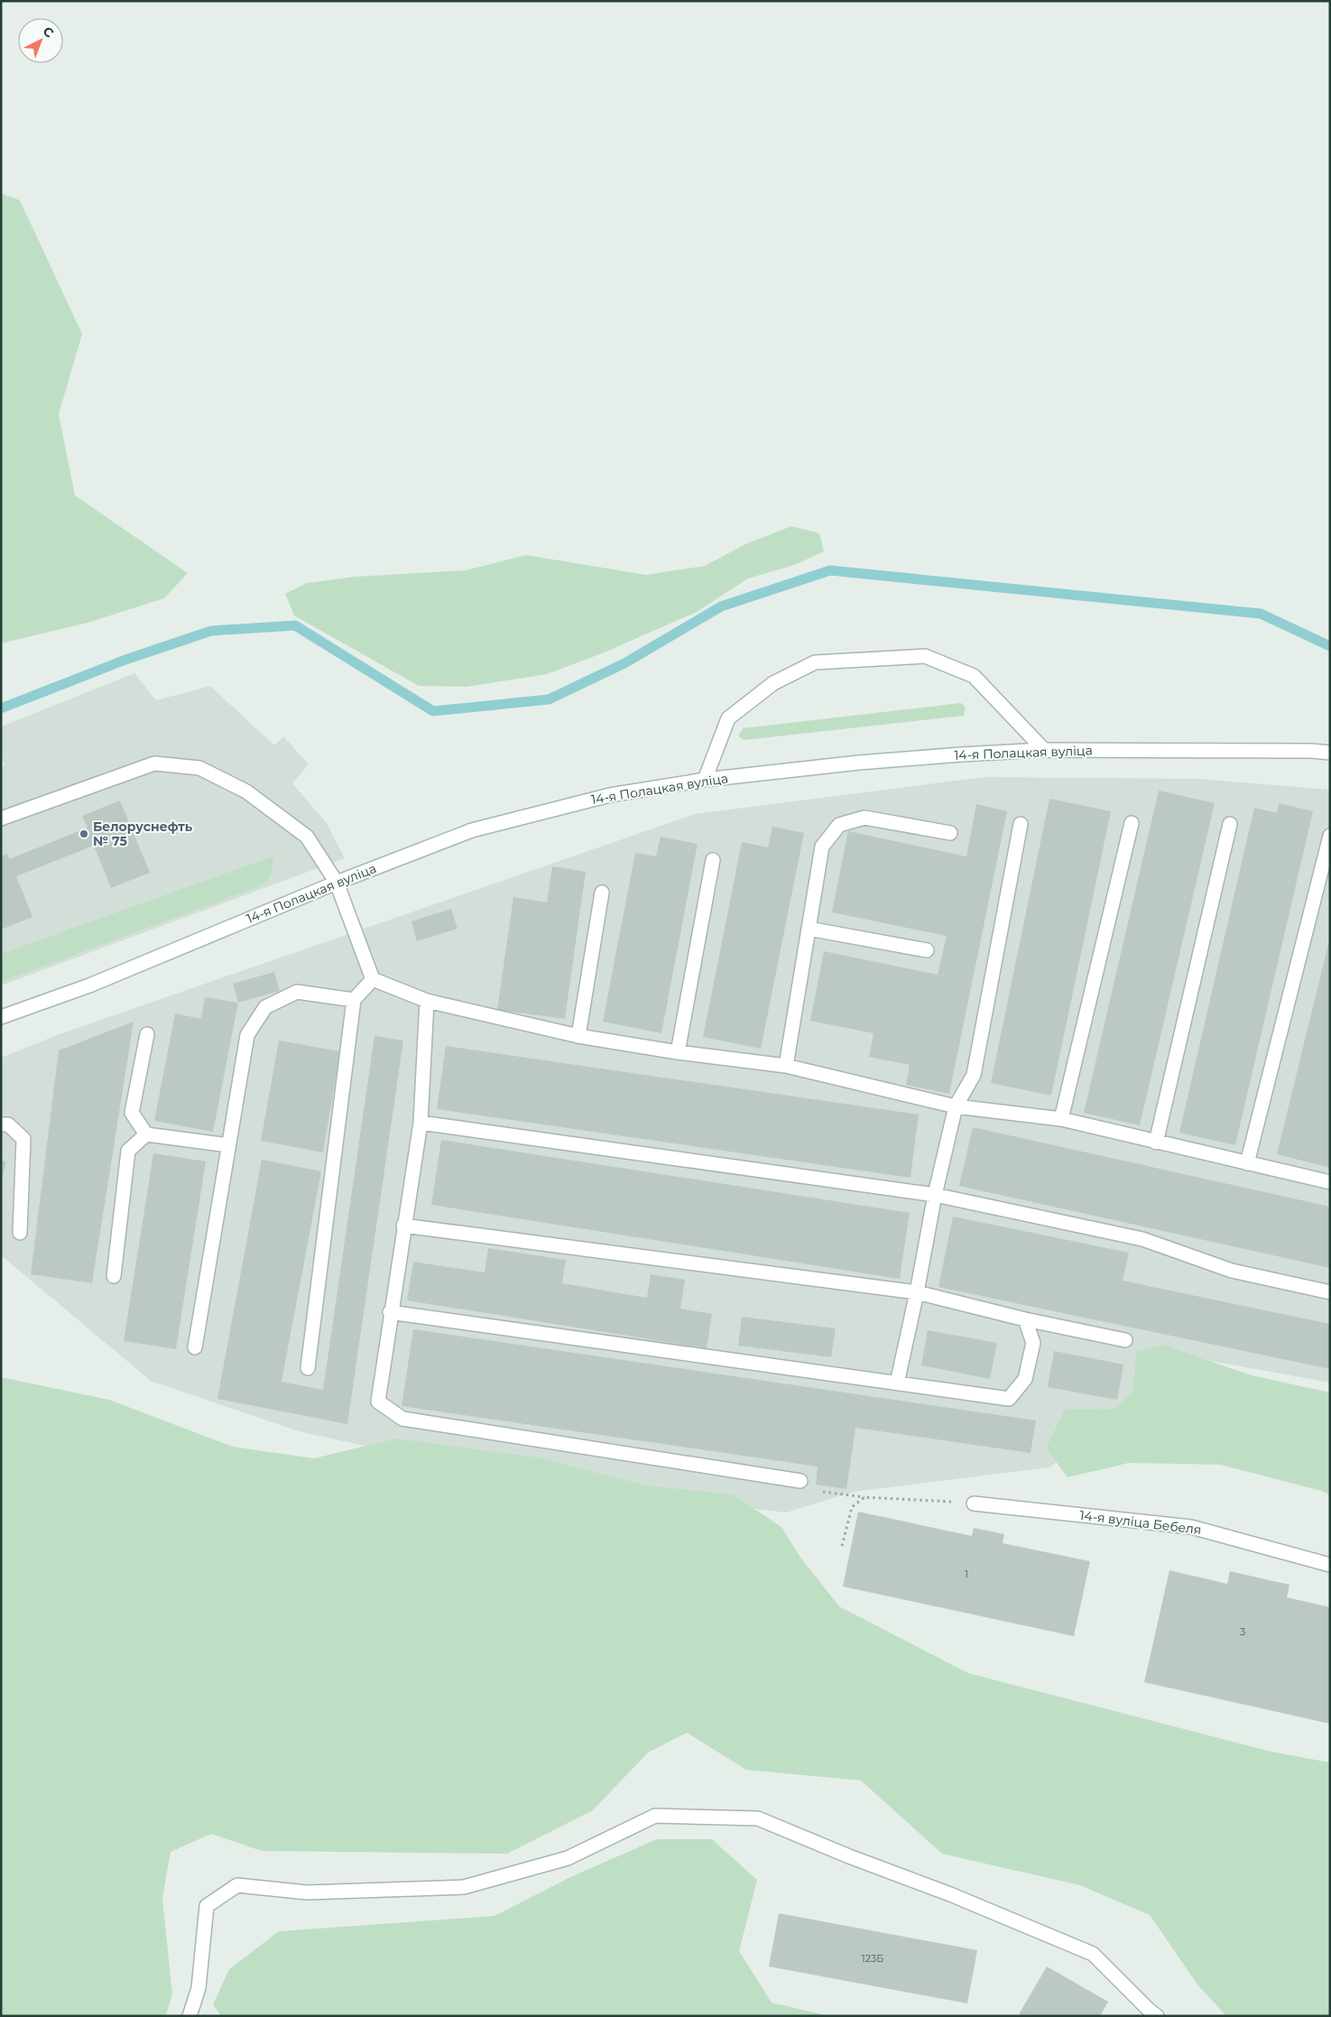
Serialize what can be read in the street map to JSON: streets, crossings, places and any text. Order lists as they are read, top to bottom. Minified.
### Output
{"streets":{"main road":["14-я Полацкая вуліца","14-я вуліца Бебеля"]},"places":["Белоруснефть № 75"],"house_numbers":["1","3","123Б"],"north":"top right"}
